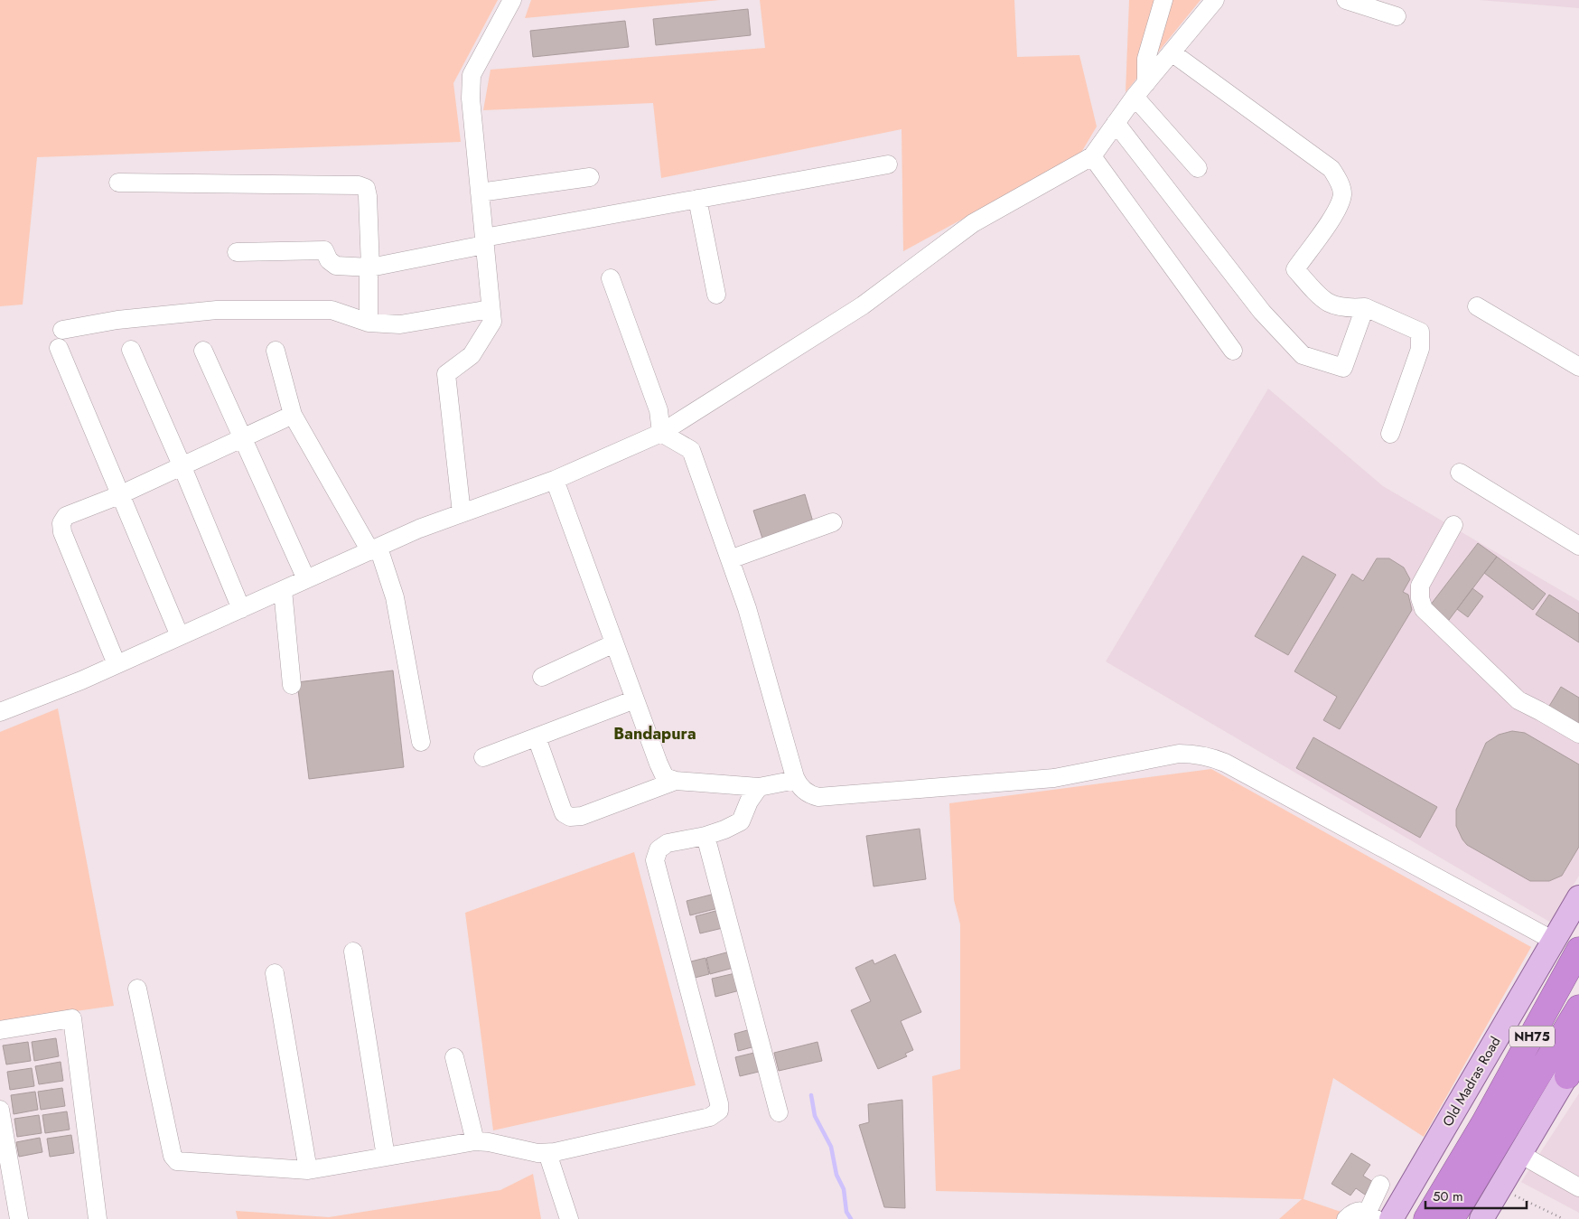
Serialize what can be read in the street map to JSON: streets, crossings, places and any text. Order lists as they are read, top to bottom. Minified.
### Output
{"streets":{"highway":["NH75"],"main road":["Old Madras Road"]},"districts":["Bandapura"],"scale_bar":"50 m"}
